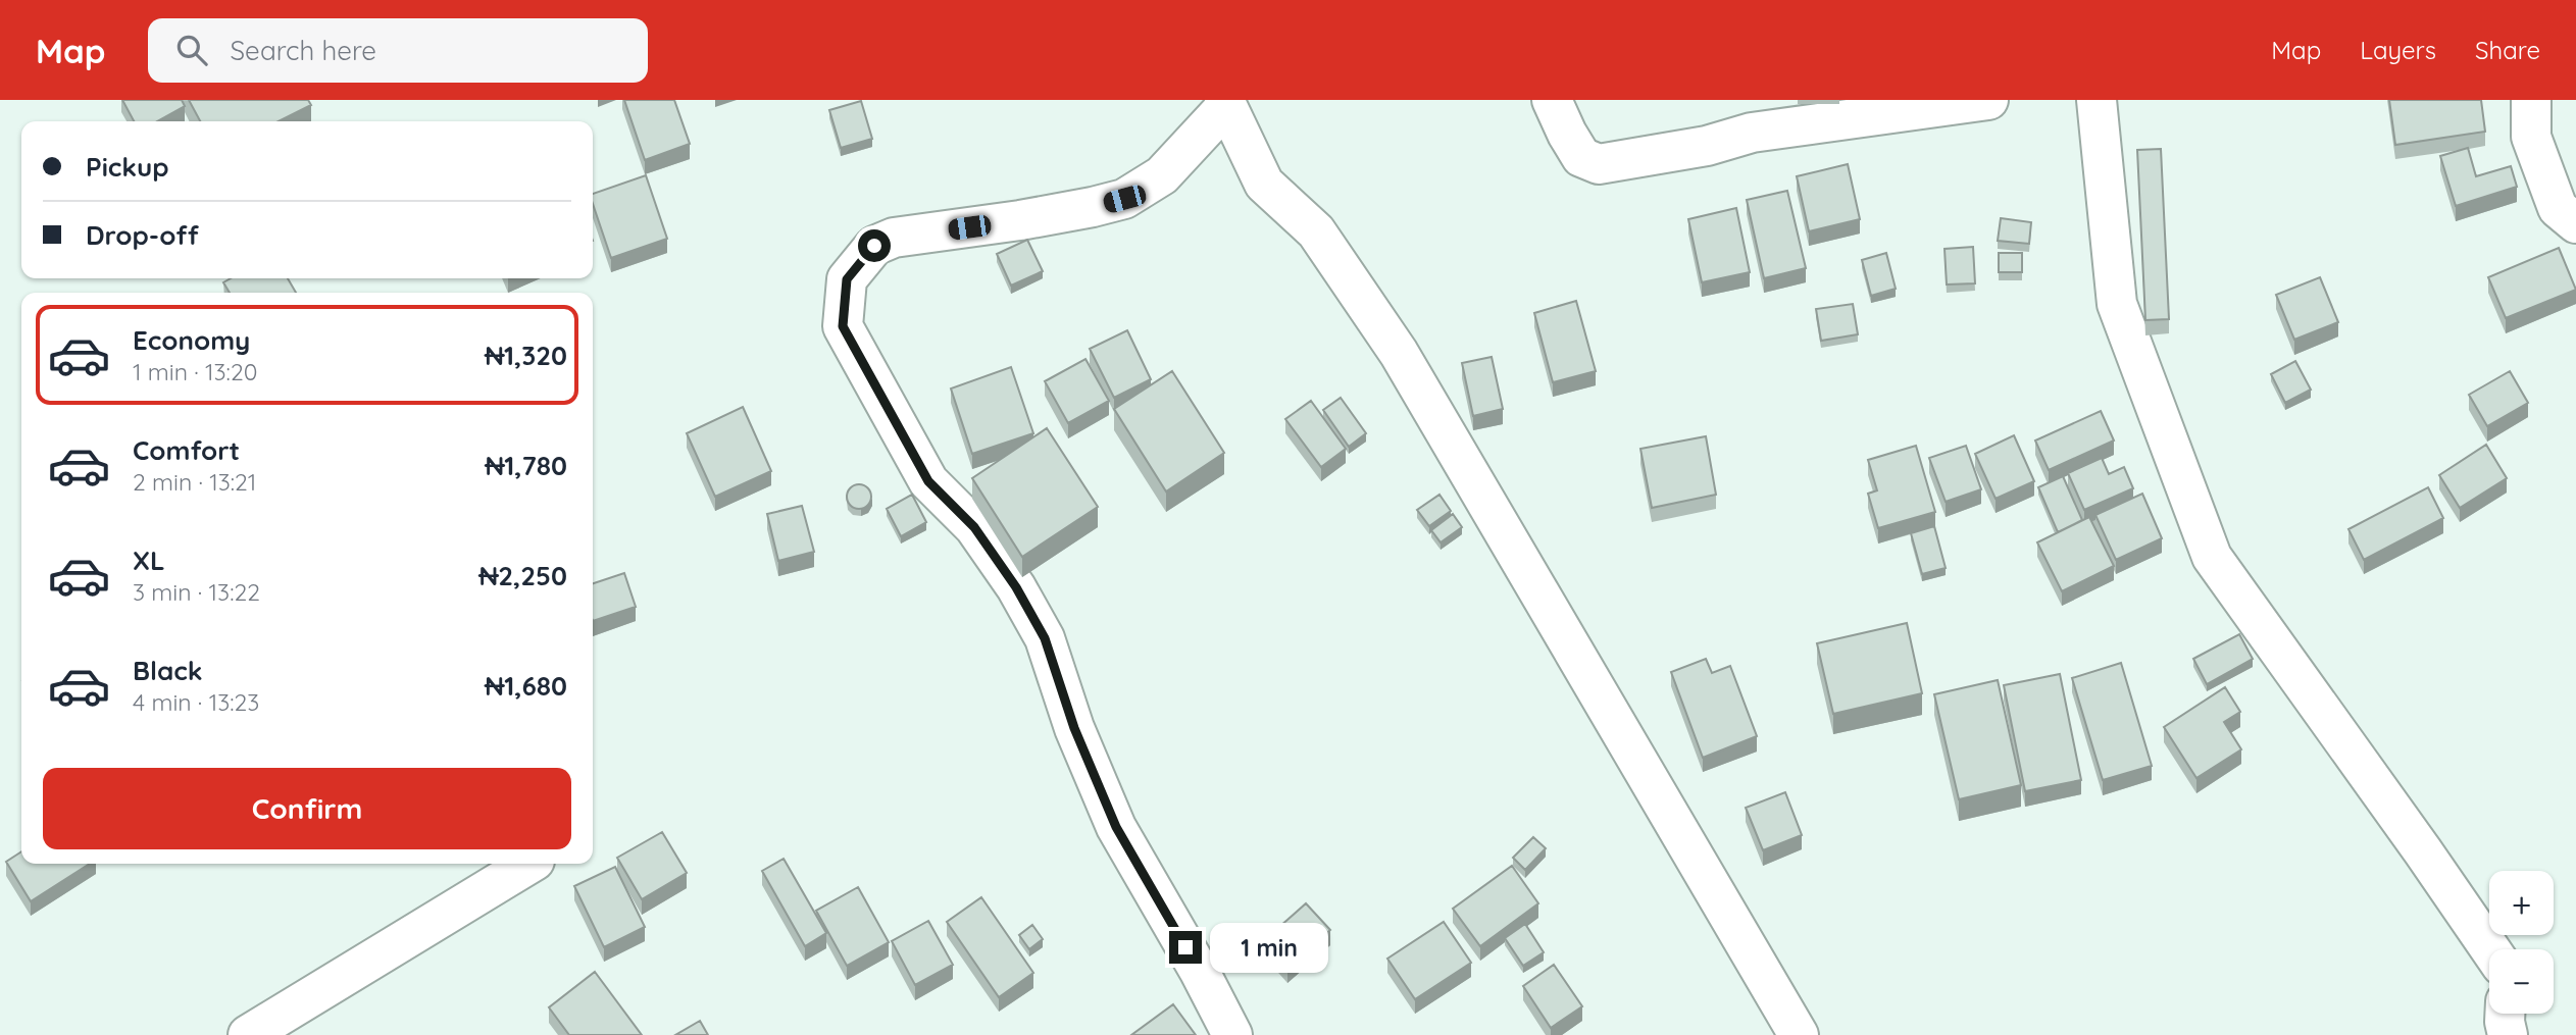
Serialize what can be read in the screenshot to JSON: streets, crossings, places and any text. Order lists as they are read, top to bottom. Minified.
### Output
{"page":{"header":"Map","search":"Search here","nav":["Map","Layers","Share"],"banner":["Pickup","Drop-off"],"list":[{"name":"Economy","note":"1 min · 13:20","value":"₦1,320"},{"name":"Comfort","note":"2 min · 13:21","value":"₦1,780"},{"name":"XL","note":"3 min · 13:22","value":"₦2,250"},{"name":"Black","note":"4 min · 13:23","value":"₦1,680"}],"buttons":"Confirm","map_buttons":["+","−"],"bubble":"1 min"}}
